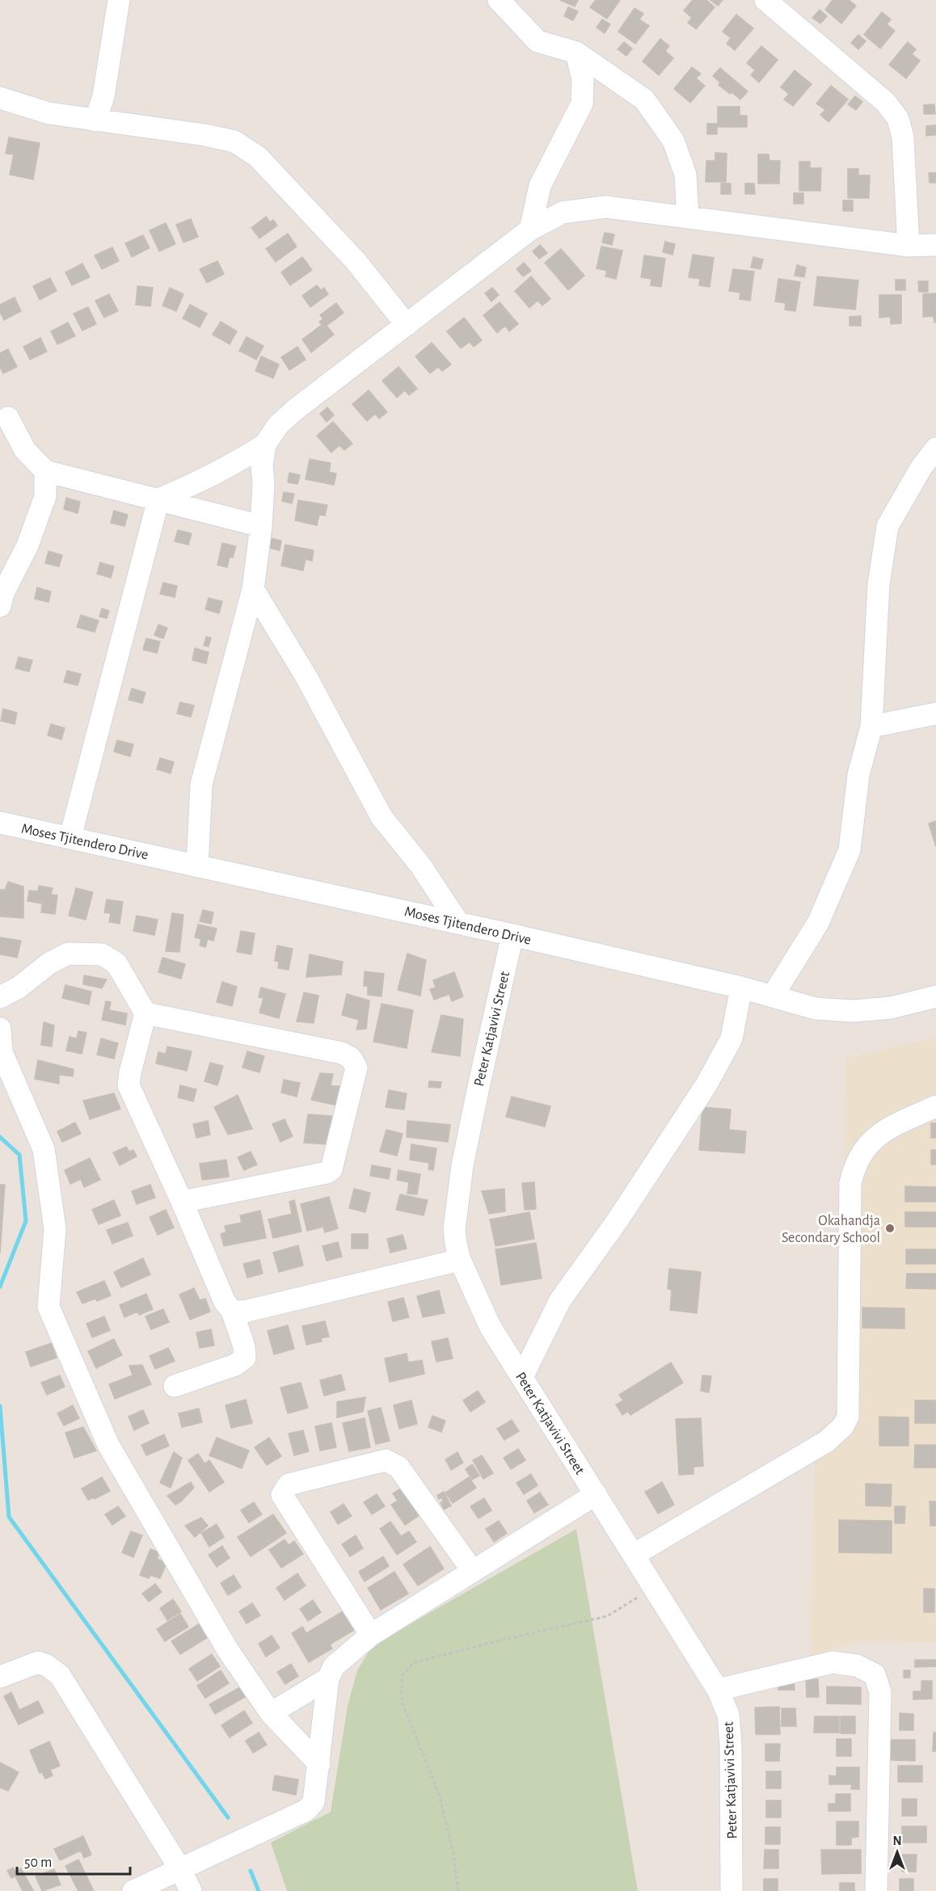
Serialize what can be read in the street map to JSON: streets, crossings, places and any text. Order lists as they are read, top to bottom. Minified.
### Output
{"streets":{"street":["Moses Tjitendero Drive","Peter Katjavivi Street"]},"crossings":[["Moses Tjitendero Drive","Peter Katjavivi Street"]],"places":["Okahandja Secondary School"],"scale_bar":"50 m","north":"top"}
